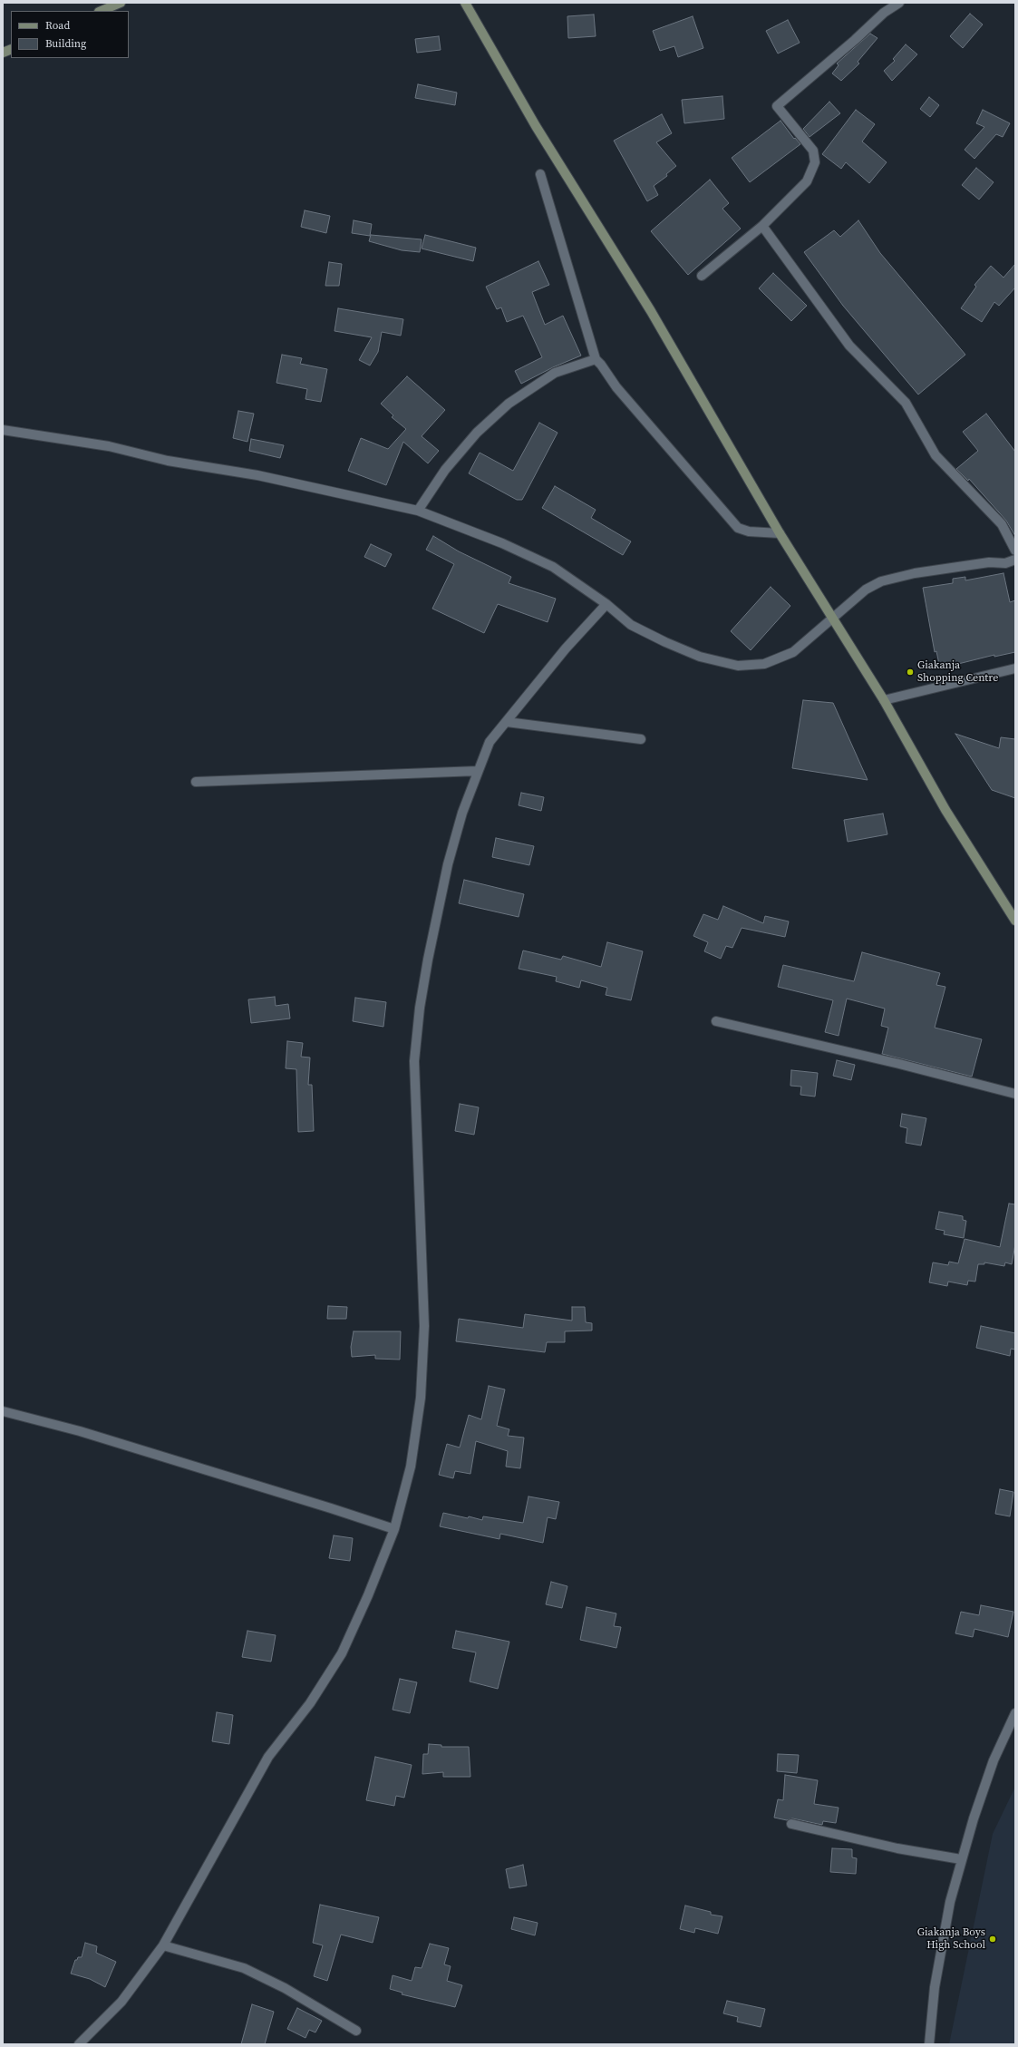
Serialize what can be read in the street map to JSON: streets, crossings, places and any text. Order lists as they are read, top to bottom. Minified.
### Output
{"places":["Giakanja Shopping Centre","Giakanja Boys High School"],"legend":["Road","Building"]}
